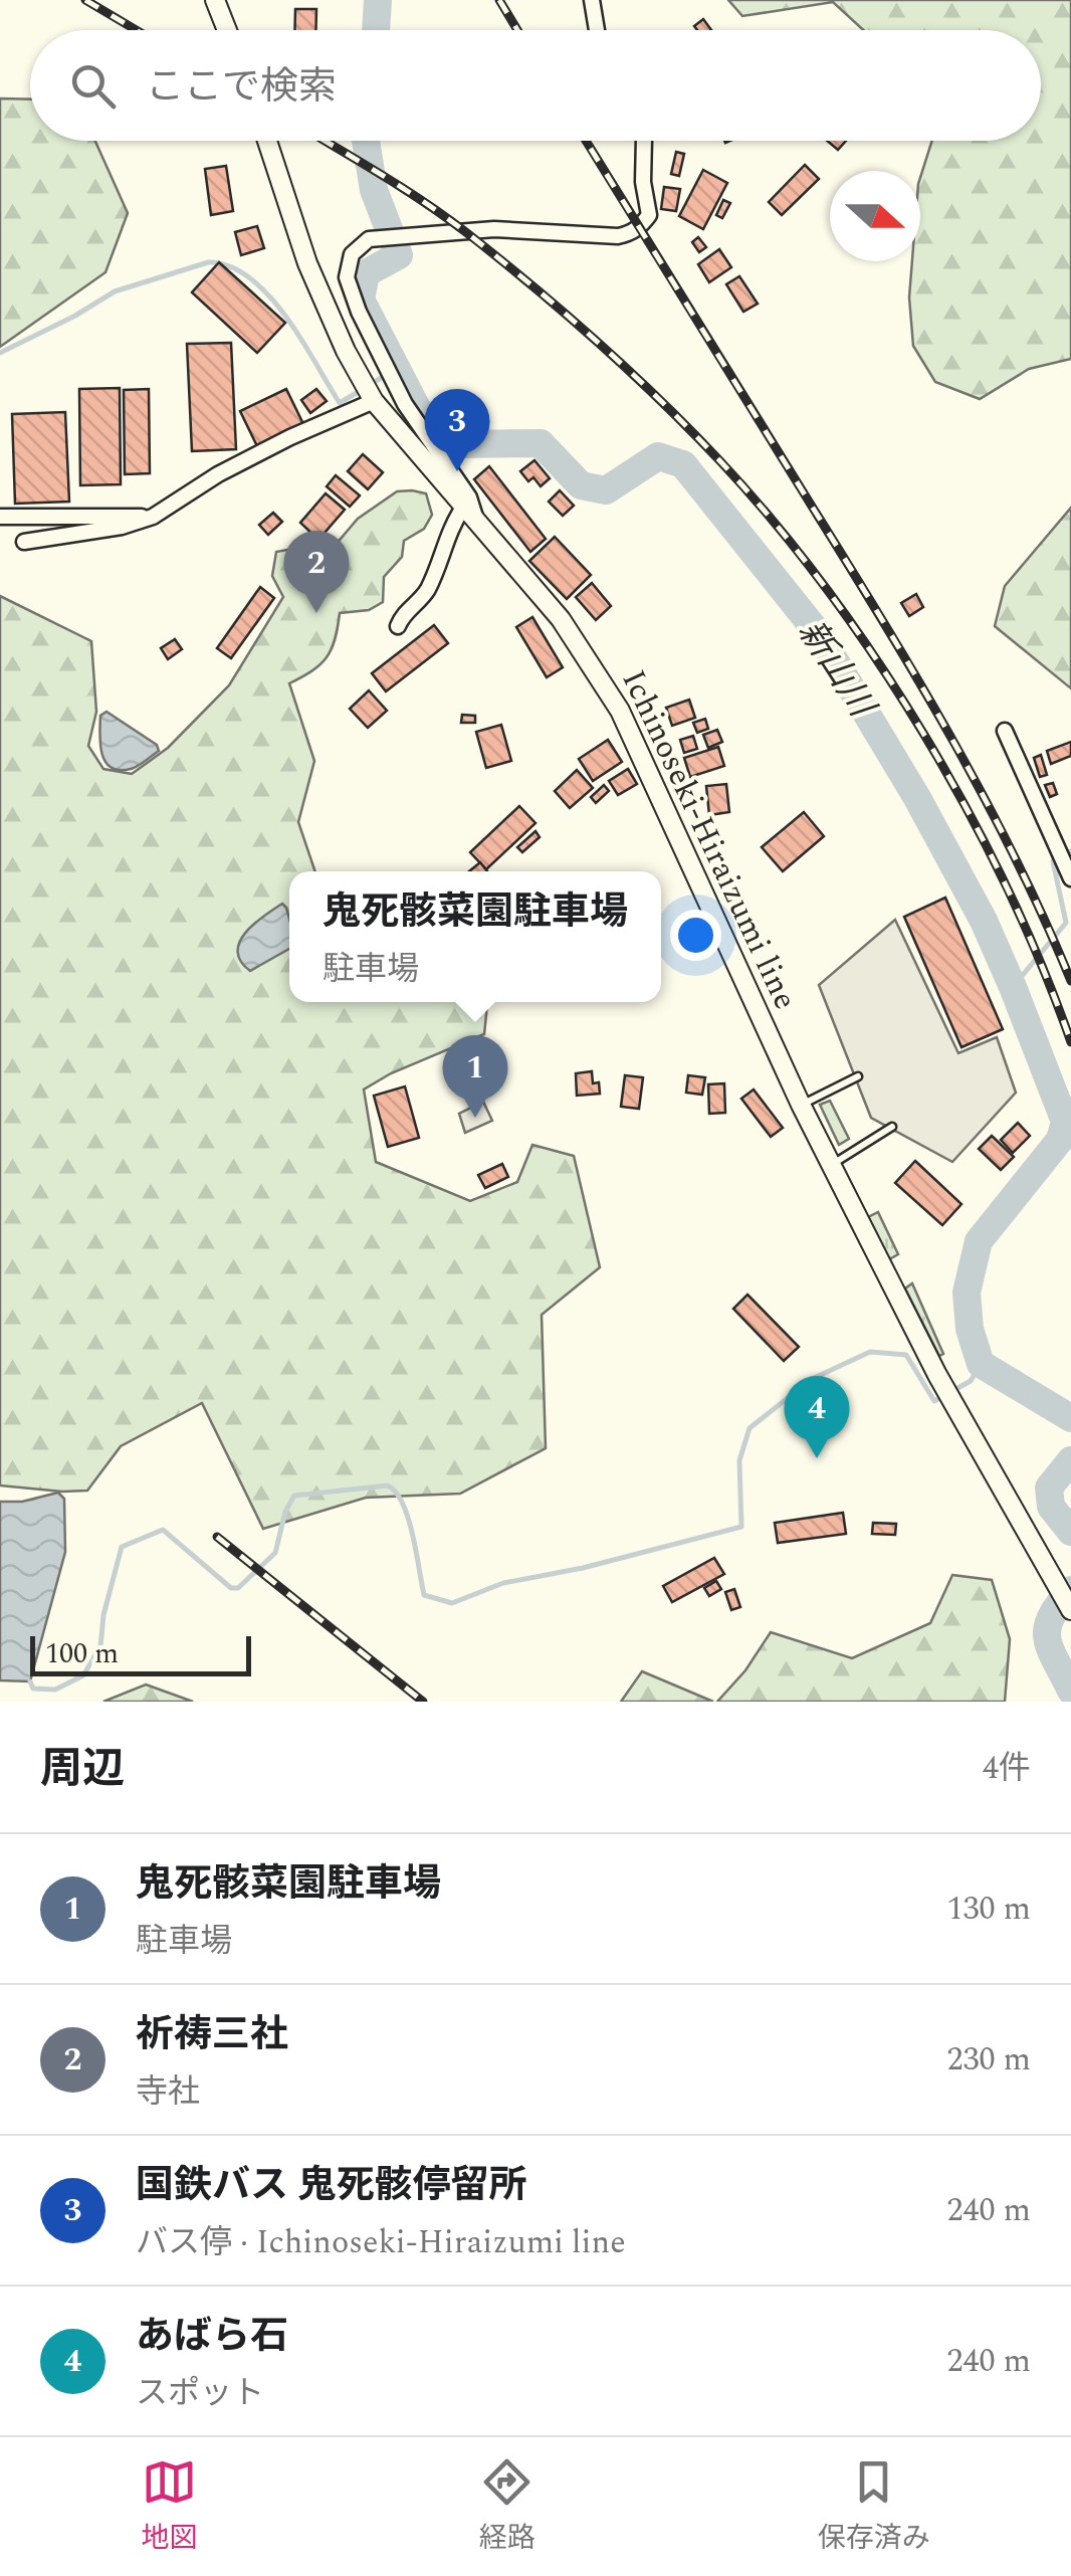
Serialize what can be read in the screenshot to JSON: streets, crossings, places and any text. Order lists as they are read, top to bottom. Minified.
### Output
{"streets":{"main road":["Ichinoseki-Hiraizumi line"]},"water":["新山川"],"scale_bar":"100 m","north":"right","page":{"search":"ここで検索","pins":["3","2","1","4"],"popup":["鬼死骸菜園駐車場","駐車場"],"scale":"100 m","heading":["周辺","4件"],"list":[{"mark":"1","name":"鬼死骸菜園駐車場","note":"駐車場","value":"130 m"},{"mark":"2","name":"祈祷三社","note":"寺社","value":"230 m"},{"mark":"3","name":"国鉄バス 鬼死骸停留所","note":"バス停 · Ichinoseki-Hiraizumi line","value":"240 m"},{"mark":"4","name":"あばら石","note":"スポット","value":"240 m"}],"nav":["地図","経路","保存済み"]}}
